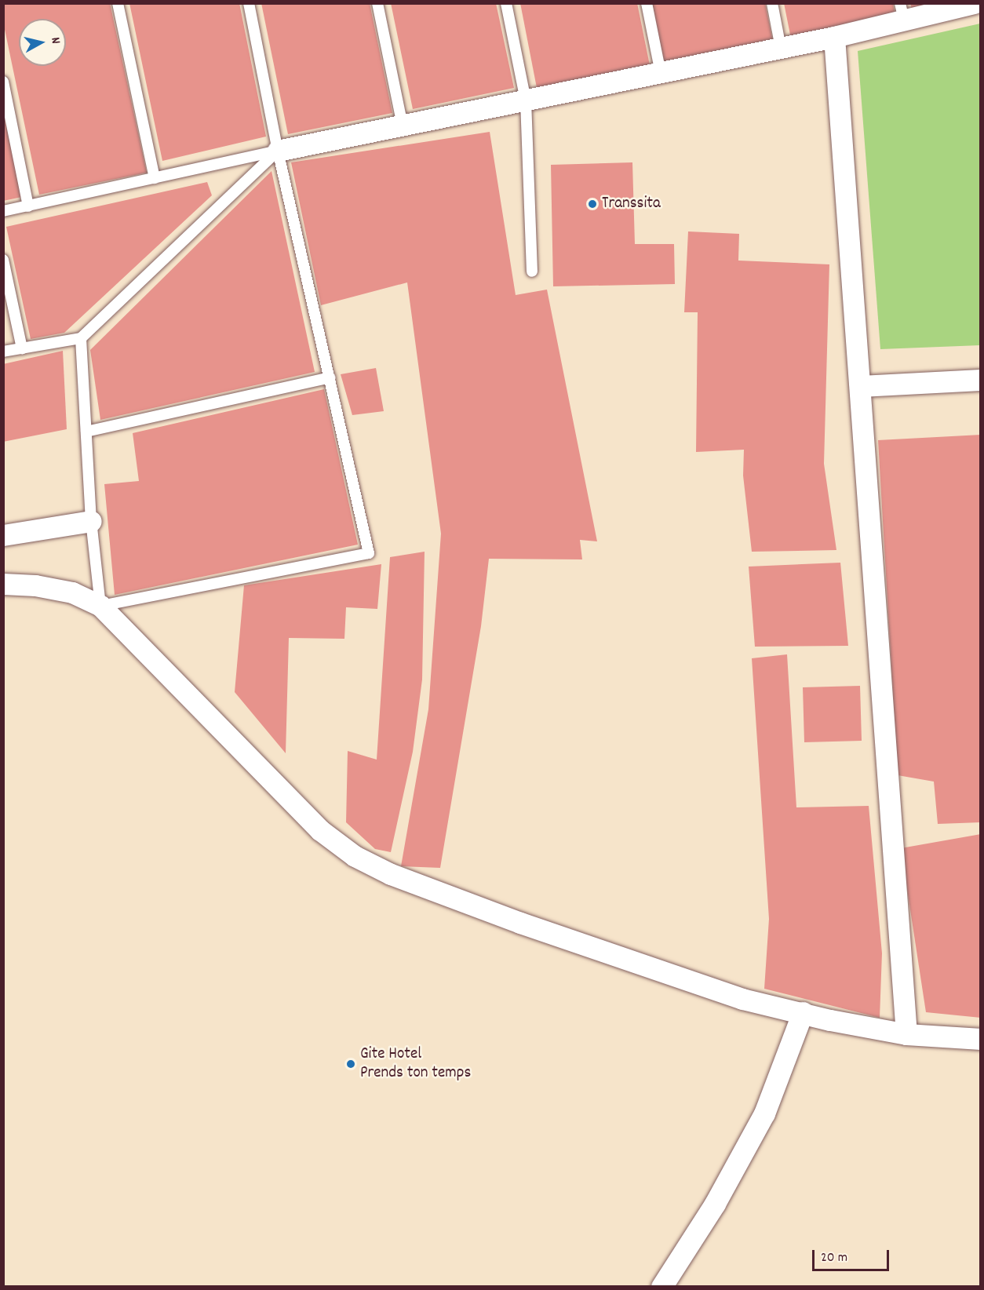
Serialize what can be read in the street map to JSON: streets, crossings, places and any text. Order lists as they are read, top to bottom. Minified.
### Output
{"places":["Transsita","Gite Hotel Prends ton temps"],"scale_bar":"20 m","north":"right"}
